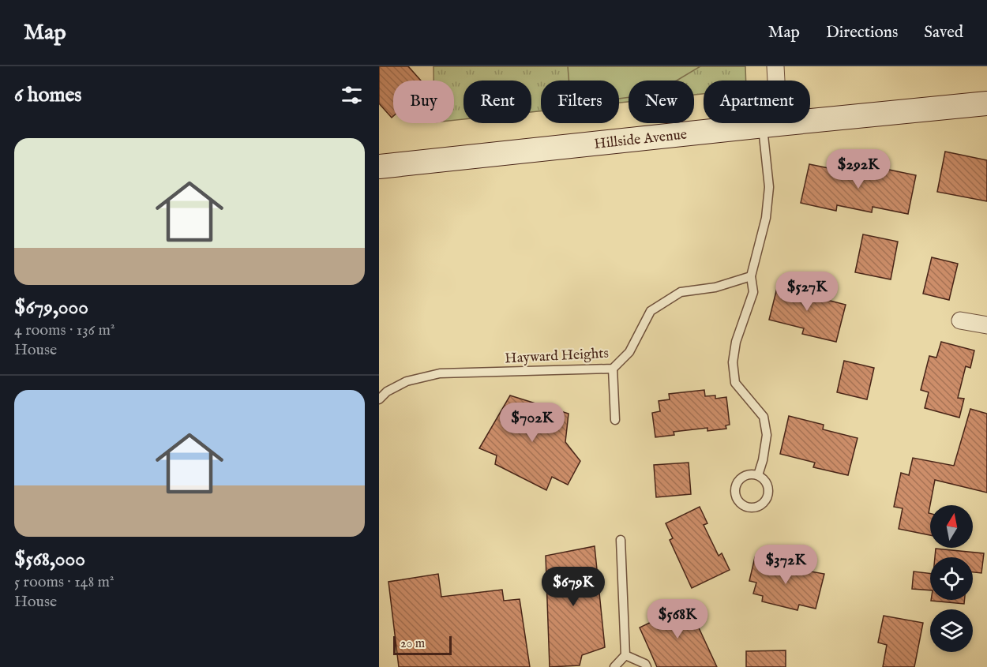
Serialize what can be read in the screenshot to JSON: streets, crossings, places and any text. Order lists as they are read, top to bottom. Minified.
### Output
{"streets":{"main road":["Hillside Avenue"],"lane":["Hayward Heights"]},"scale_bar":"20 m","north":"top","page":{"header":"Map","nav":["Map","Directions","Saved"],"heading":"6 homes","chip":["Buy","Rent","Filters","New","Apartment"],"list":[{"name":"$679,000","note":"4 rooms · 136 m² · House"},{"name":"$568,000","note":"5 rooms · 148 m² · House"}],"price":["$292K","$527K","$702K","$372K","$679K","$568K"],"scale":"20 m"}}
